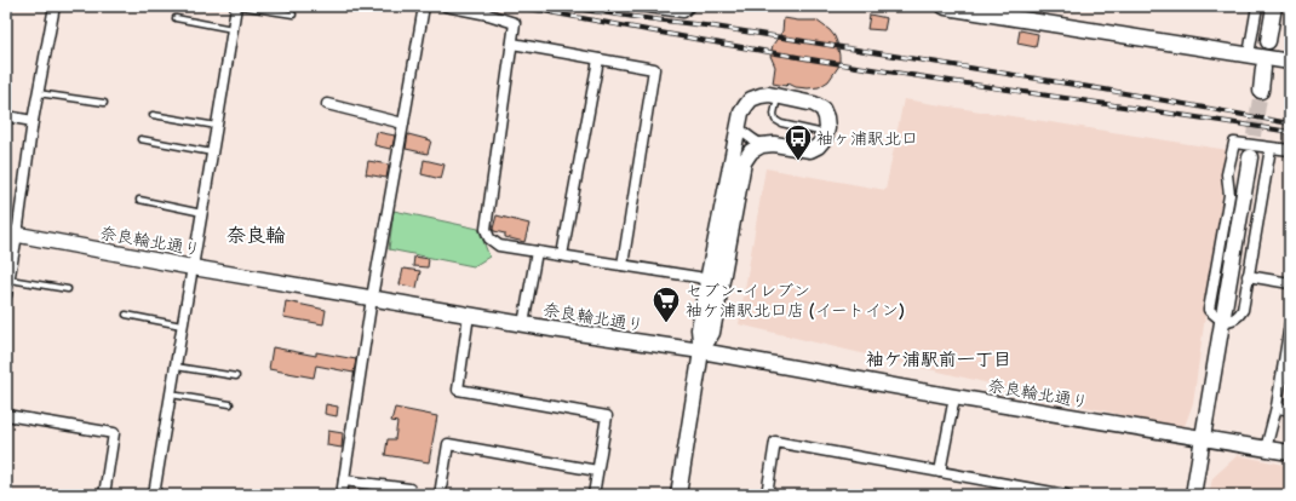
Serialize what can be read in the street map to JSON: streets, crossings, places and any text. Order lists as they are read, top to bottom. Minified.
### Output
{"streets":{"street":["奈良輪北通り"]},"districts":["奈良輪","袖ケ浦駅前一丁目"],"places":{"bus stop":["袖ヶ浦駅北口"],"supermarket":["セブン-イレブン 袖ケ浦駅北口店 (イートイン)"]}}
